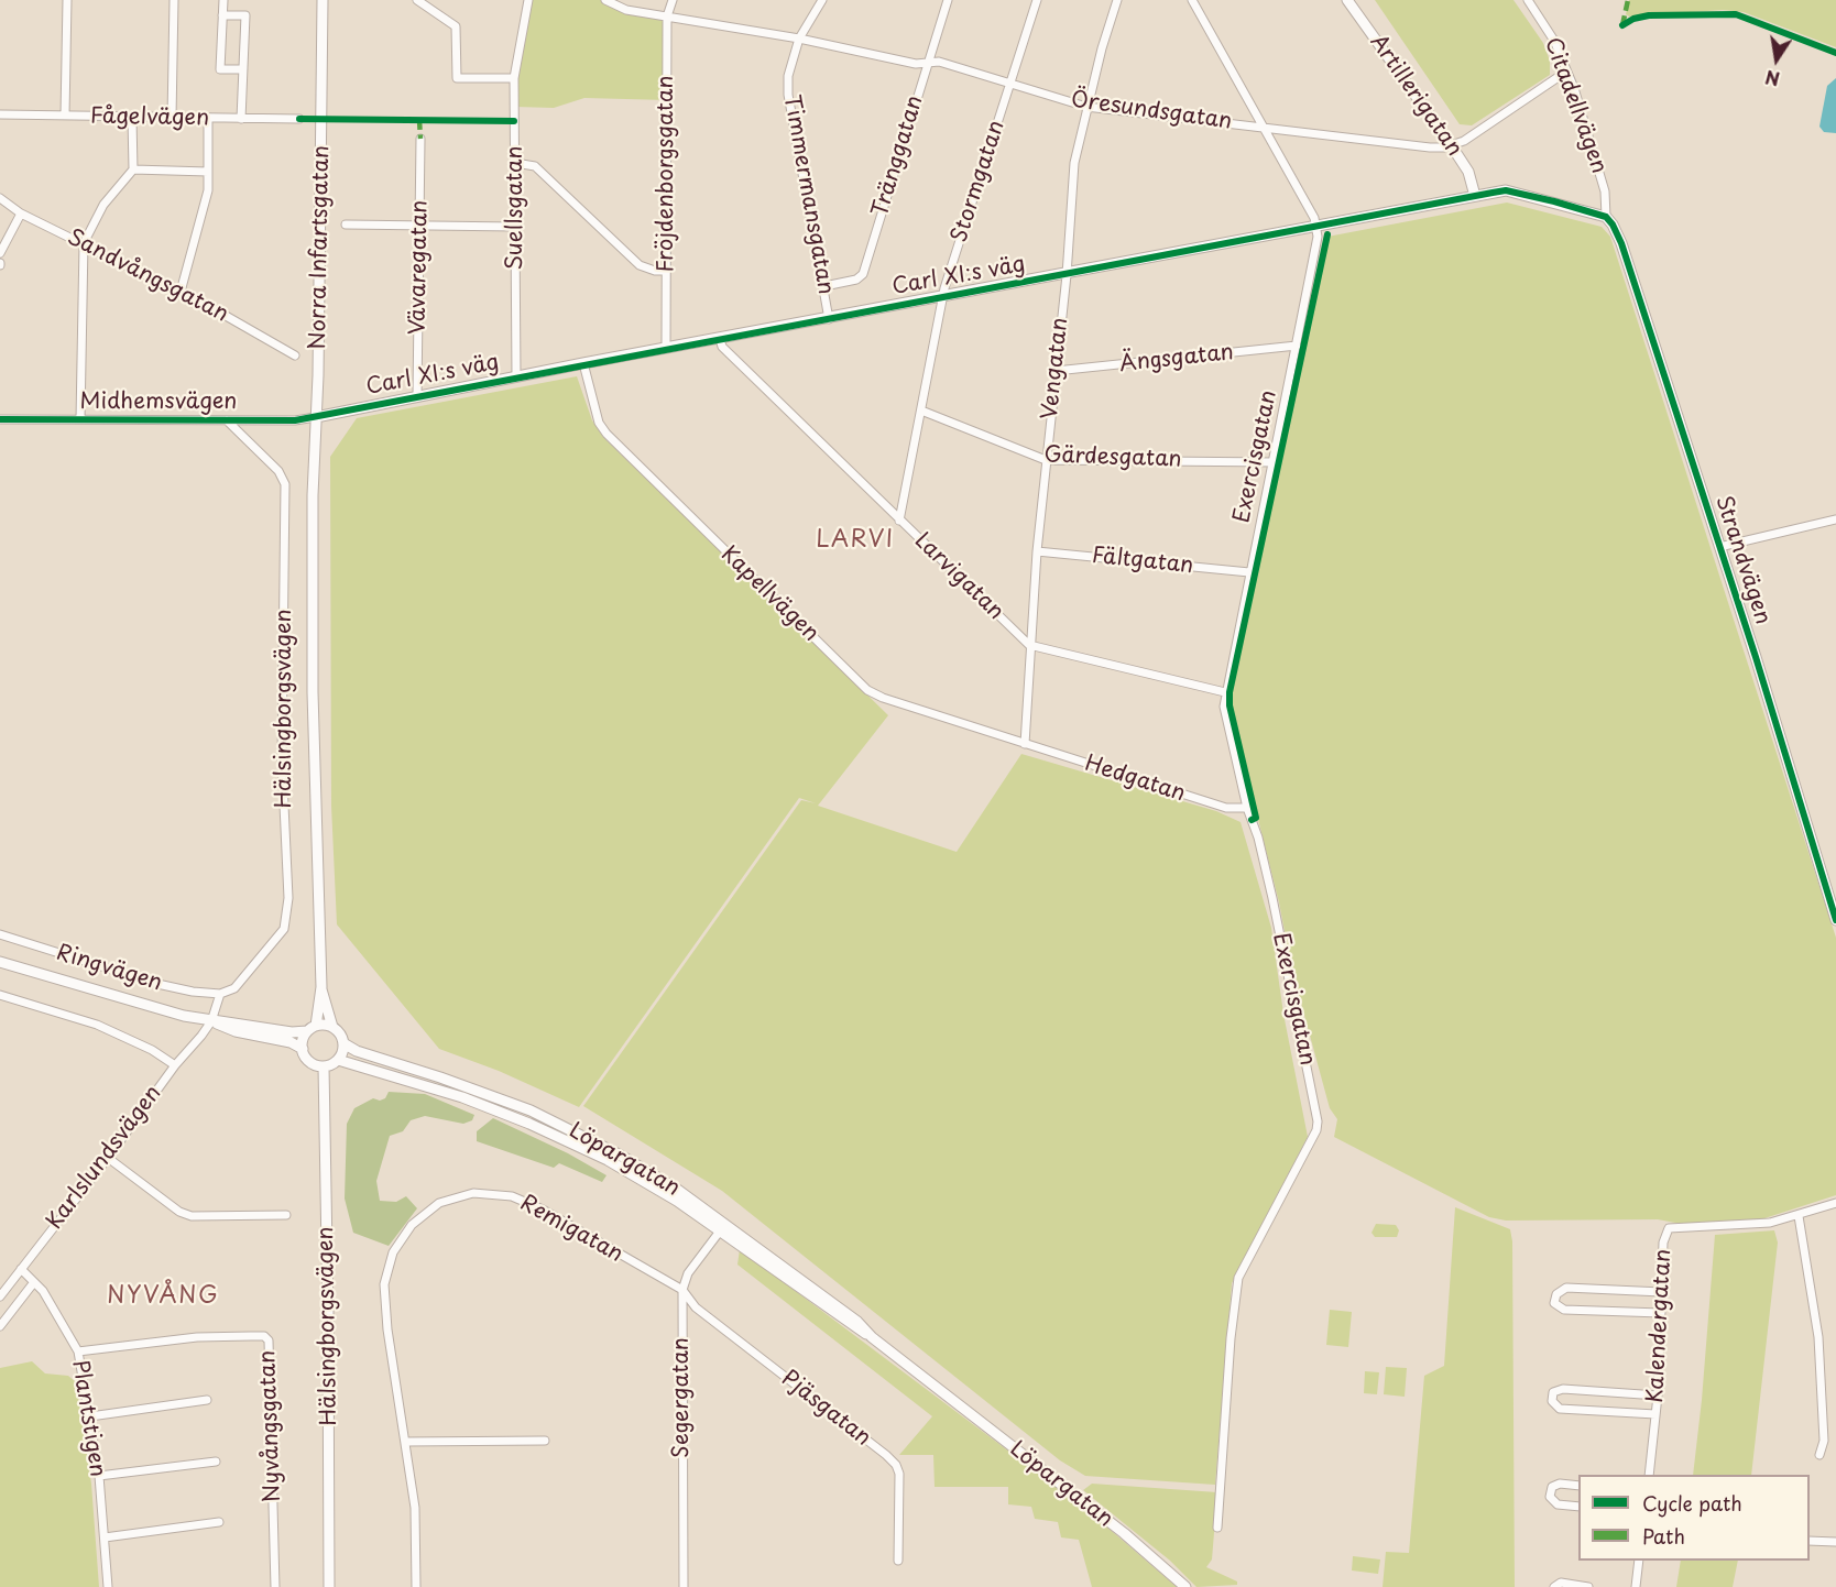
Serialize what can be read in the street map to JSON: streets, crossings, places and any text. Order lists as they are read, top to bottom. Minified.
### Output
{"streets":{"street":["Artillerigatan","Citadellvägen","Öresundsgatan","Fågelvägen","Tränggatan","Fröjdenborgsgatan","Stormgatan","Timmermansgatan","Suellsgatan","Norra Infartsgatan","Vävaregatan","Sandvångsgatan","Carl XI:s väg","Ängsgatan","Vengatan","Midhemsvägen","Exercisgatan","Gärdesgatan","Strandvägen","Fältgatan","Larvigatan","Kapellvägen","Hälsingborgsvägen","Hedgatan","Ringvägen","Karlslundsvägen","Löpargatan","Remigatan","Kalendergatan","Segergatan","Pjäsgatan","Plantstigen","Nyvångsgatan"]},"crossings":[["Artillerigatan","Öresundsgatan"],["Artillerigatan","Carl XI:s väg"],["Citadellvägen","Carl XI:s väg"],["Citadellvägen","Strandvägen"],["Öresundsgatan","Tränggatan"],["Öresundsgatan","Fröjdenborgsgatan"],["Öresundsgatan","Stormgatan"],["Öresundsgatan","Timmermansgatan"],["Öresundsgatan","Vengatan"],["Tränggatan","Timmermansgatan"],["Fröjdenborgsgatan","Carl XI:s väg"],["Stormgatan","Carl XI:s väg"],["Stormgatan","Gärdesgatan"],["Stormgatan","Larvigatan"],["Timmermansgatan","Carl XI:s väg"],["Suellsgatan","Carl XI:s väg"],["Norra Infartsgatan","Carl XI:s väg"],["Norra Infartsgatan","Midhemsvägen"],["Norra Infartsgatan","Hälsingborgsvägen"],["Vävaregatan","Carl XI:s väg"],["Carl XI:s väg","Vengatan"],["Carl XI:s väg","Midhemsvägen"],["Carl XI:s väg","Exercisgatan"],["Carl XI:s väg","Strandvägen"],["Carl XI:s väg","Larvigatan"],["Carl XI:s väg","Kapellvägen"],["Carl XI:s väg","Hälsingborgsvägen"],["Ängsgatan","Vengatan"],["Ängsgatan","Exercisgatan"],["Vengatan","Gärdesgatan"],["Vengatan","Fältgatan"],["Vengatan","Larvigatan"],["Vengatan","Kapellvägen"],["Vengatan","Hedgatan"],["Midhemsvägen","Hälsingborgsvägen"],["Exercisgatan","Gärdesgatan"],["Exercisgatan","Fältgatan"],["Exercisgatan","Hedgatan"],["Kapellvägen","Hedgatan"],["Hälsingborgsvägen","Ringvägen"],["Hälsingborgsvägen","Löpargatan"],["Ringvägen","Karlslundsvägen"],["Ringvägen","Löpargatan"],["Karlslundsvägen","Plantstigen"],["Löpargatan","Segergatan"],["Remigatan","Segergatan"],["Remigatan","Pjäsgatan"],["Segergatan","Pjäsgatan"],["Plantstigen","Nyvångsgatan"]],"districts":["LARVI","NYVÅNG"],"legend":["Cycle path","Path"],"north":"bottom"}
